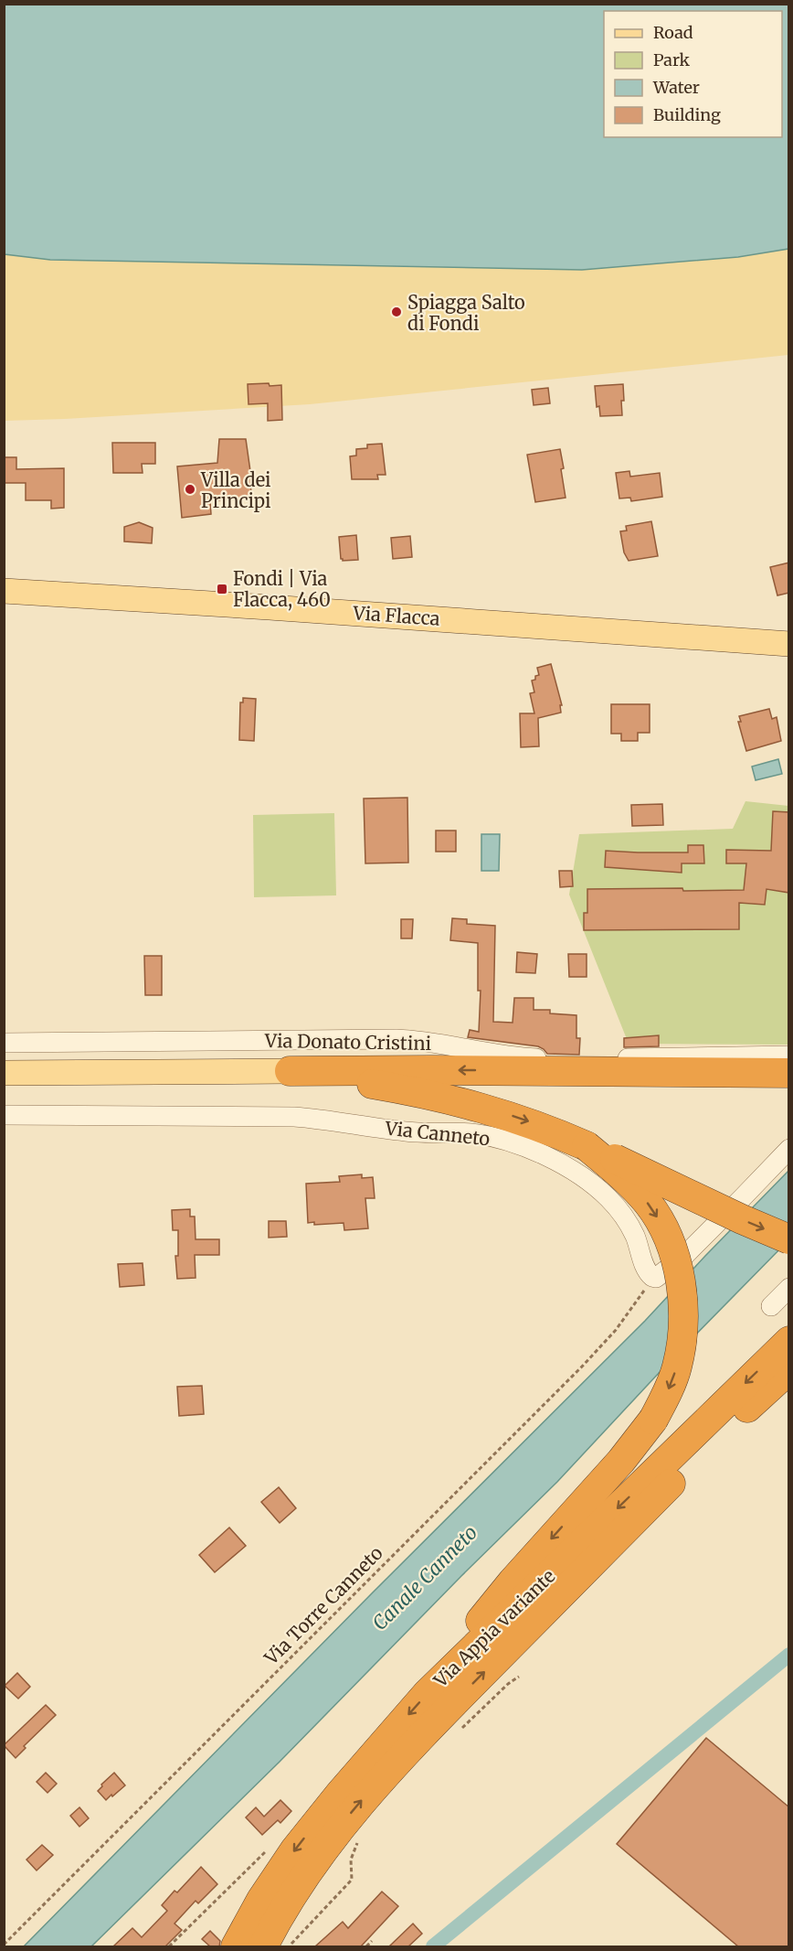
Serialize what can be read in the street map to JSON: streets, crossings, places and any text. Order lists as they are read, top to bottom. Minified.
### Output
{"streets":{"highway":["Via Appia variante"],"main road":["Via Flacca"],"street":["Via Donato Cristini","Via Canneto"],"path":["Via Torre Canneto"]},"crossings":[["Via Canneto","Via Torre Canneto"]],"water":["Canale Canneto"],"places":{"other":["Spiagga Salto di Fondi","Villa dei Principi"],"transit":["Fondi | Via Flacca, 460"]},"legend":["Road","Park","Water","Building"]}
